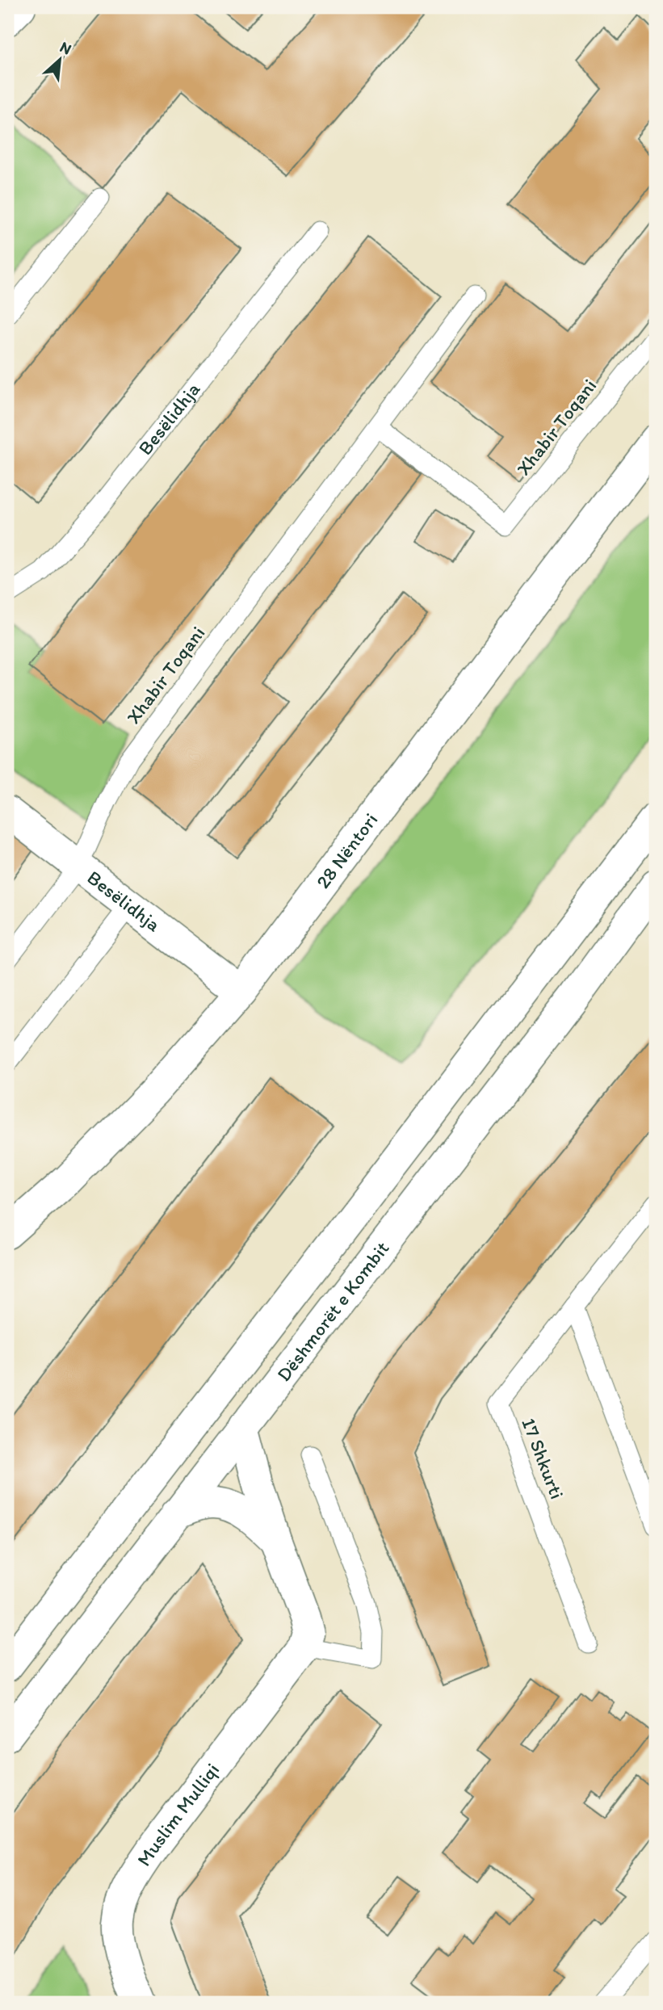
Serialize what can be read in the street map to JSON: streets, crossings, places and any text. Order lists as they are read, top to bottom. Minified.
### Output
{"streets":{"main road":["Besëlidhja","28 Nëntori","Dëshmorët e Kombit","Muslim Mulliqi"],"lane":["Xhabir Toqani","17 Shkurti"]},"crossings":[["Besëlidhja","Xhabir Toqani"],["Besëlidhja","28 Nëntori"]],"north":"top right"}
